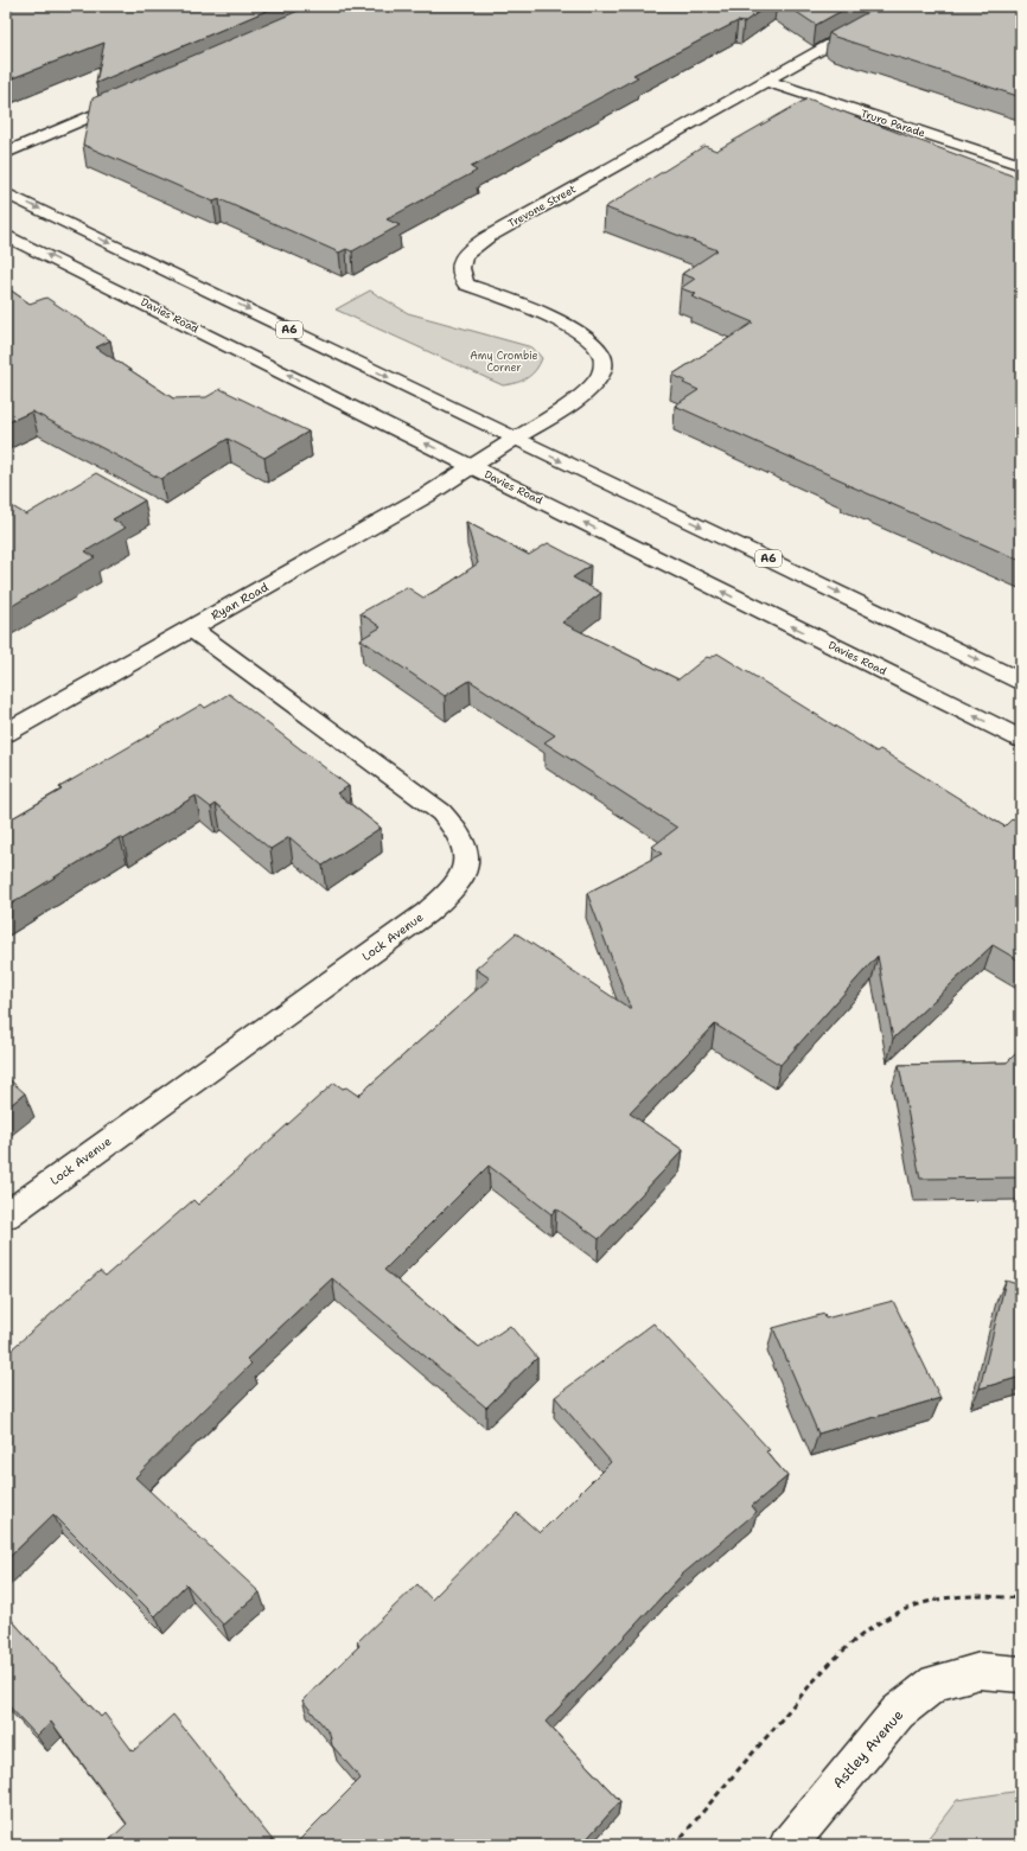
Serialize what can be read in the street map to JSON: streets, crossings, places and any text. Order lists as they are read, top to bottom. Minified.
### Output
{"streets":{"main road":["Truro Parade","Trevone Street","Davies Road","A6","Ryan Road","Lock Avenue","Astley Avenue"]},"crossings":[["Truro Parade","Trevone Street"],["Trevone Street","A6"],["Trevone Street","Ryan Road"],["Davies Road","Ryan Road"],["A6","Ryan Road"],["Ryan Road","Lock Avenue"]],"parks":["Amy Crombie Corner"]}
